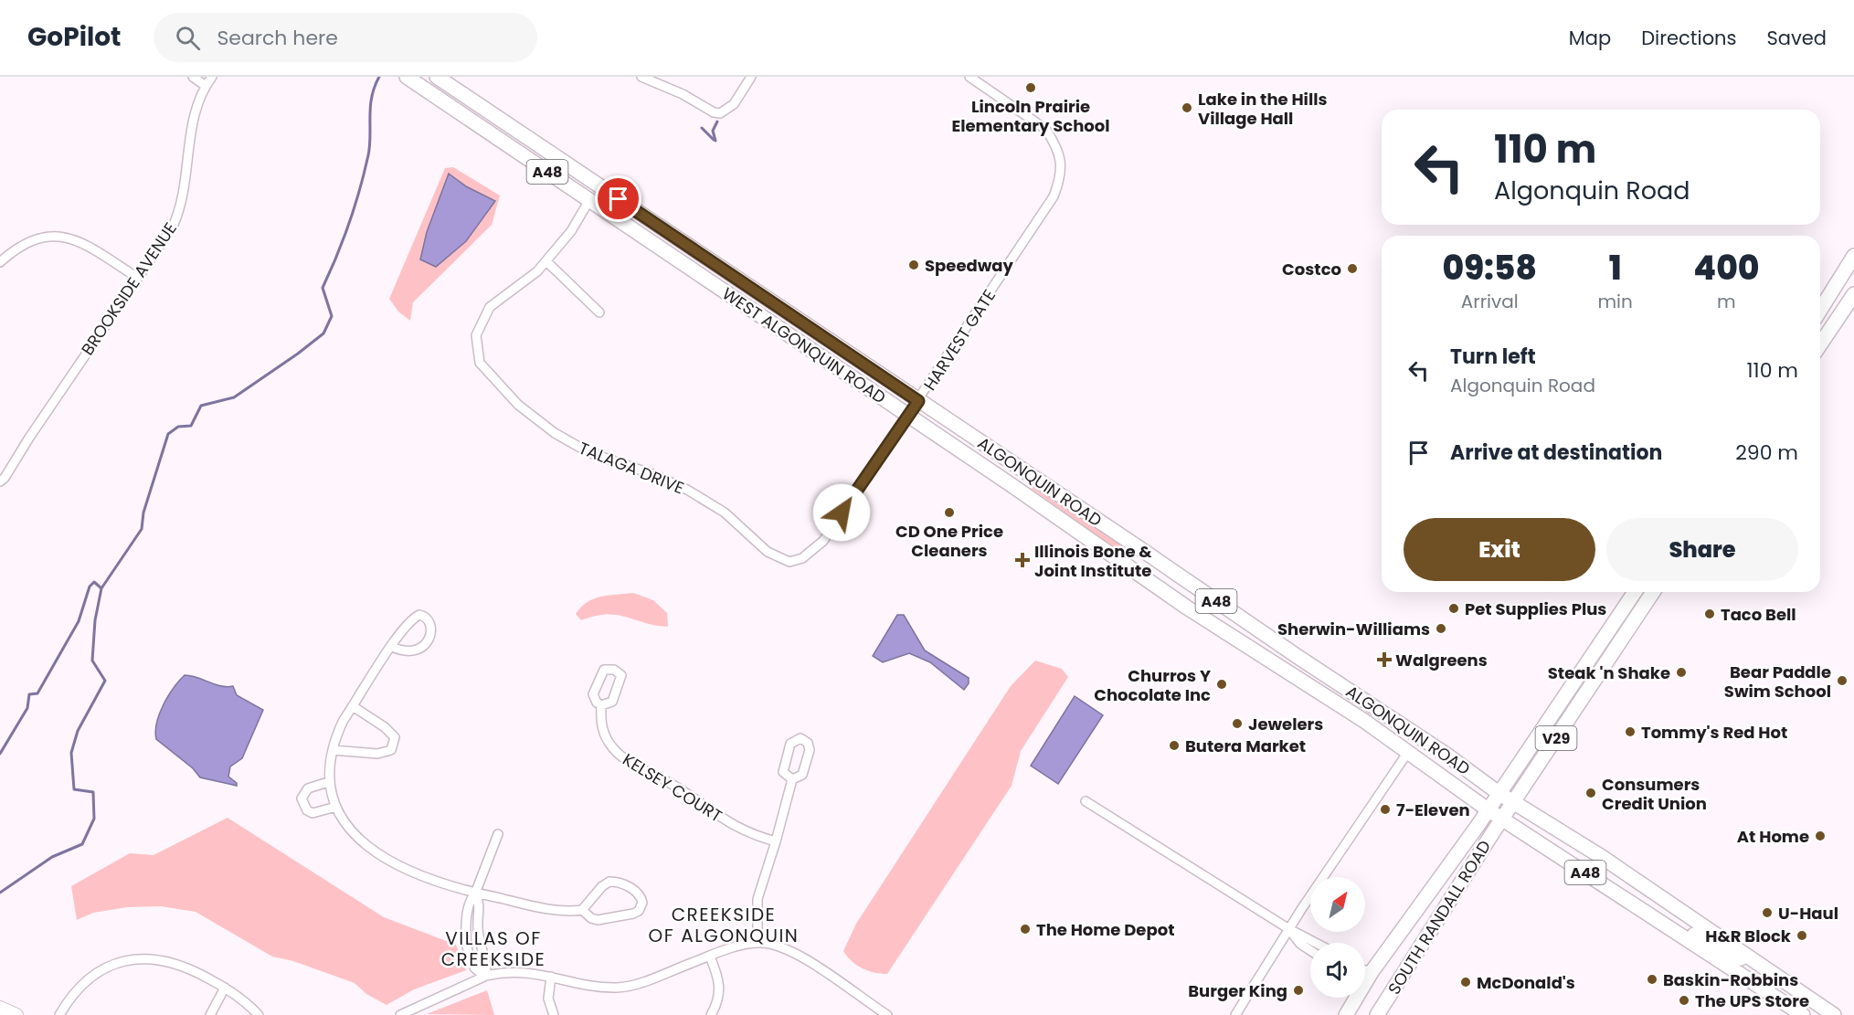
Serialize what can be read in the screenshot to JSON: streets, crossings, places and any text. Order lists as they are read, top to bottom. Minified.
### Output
{"streets":{"main road":["A48","WEST ALGONQUIN ROAD","ALGONQUIN ROAD","V29","SOUTH RANDALL ROAD"],"street":["BROOKSIDE AVENUE","HARVEST GATE","TALAGA DRIVE","KELSEY COURT"]},"crossings":[["HARVEST GATE","TALAGA DRIVE"],["HARVEST GATE","ALGONQUIN ROAD"],["WEST ALGONQUIN ROAD","TALAGA DRIVE"],["WEST ALGONQUIN ROAD","V29"],["WEST ALGONQUIN ROAD","SOUTH RANDALL ROAD"],["TALAGA DRIVE","ALGONQUIN ROAD"],["ALGONQUIN ROAD","V29"],["V29","SOUTH RANDALL ROAD"]],"districts":["CREEKSIDE OF ALGONQUIN","VILLAS OF CREEKSIDE"],"places":{"other":["Lincoln Prairie Elementary School","Lake in the Hills Village Hall","Speedway","Costco","CD One Price Cleaners","Pet Supplies Plus","Taco Bell","Sherwin-Williams","Steak 'n Shake","Bear Paddle Swim School","Churros Y Chocolate Inc","Jewelers","Tommy's Red Hot","Butera Market","Consumers Credit Union","7-Eleven","At Home","U-Haul","The Home Depot","H&R Block","Baskin-Robbins","McDonald's","Burger King","The UPS Store"],"health":["Illinois Bone & Joint Institute","Walgreens"]},"north":"top right","page":{"header":"GoPilot","search":"Search here","nav":["Map","Directions","Saved"],"turn":["110 m","Algonquin Road"],"eta":["09:58","Arrival","1","min","400","m"],"list":[{"name":"Turn left","note":"Algonquin Road","value":"110 m"},{"name":"Arrive at destination","value":"290 m"}],"buttons":["Exit","Share"]}}
